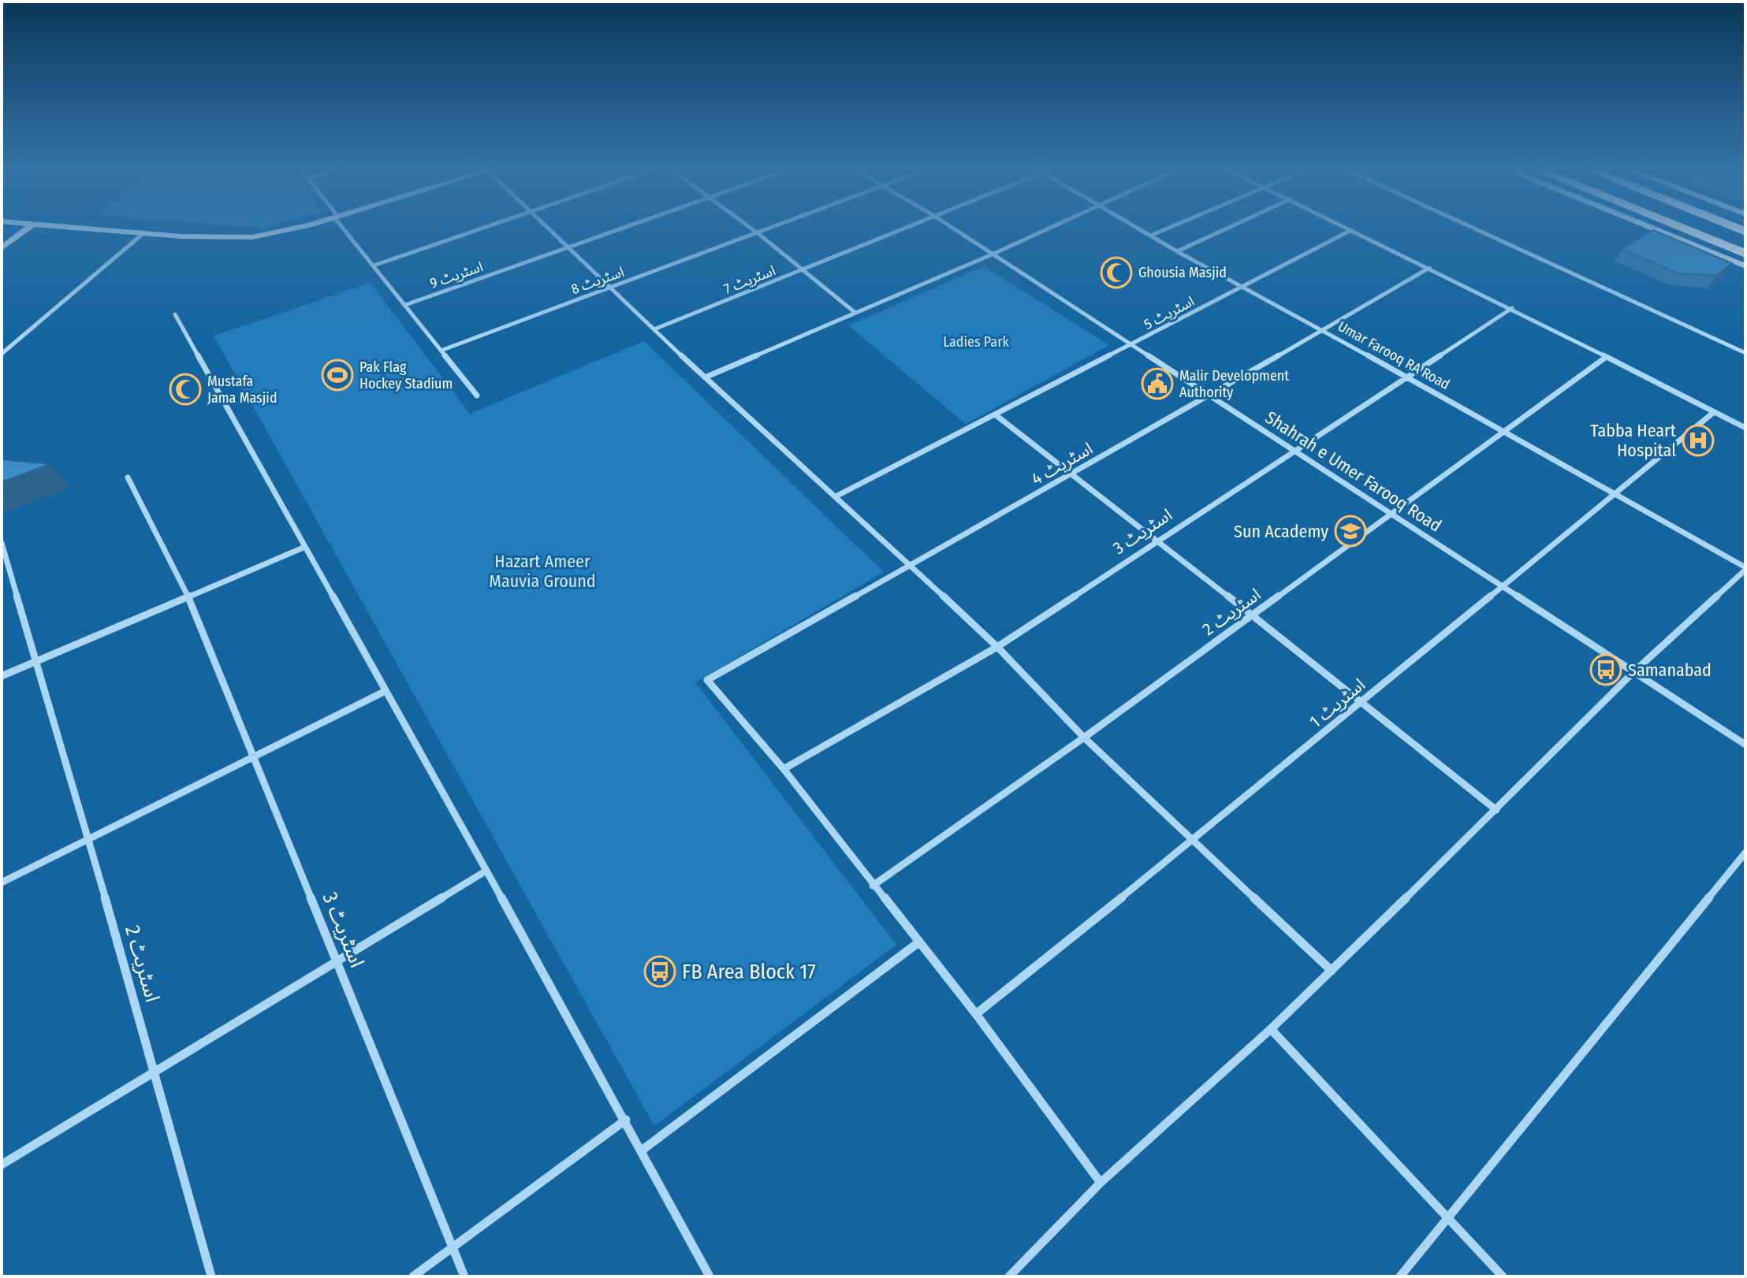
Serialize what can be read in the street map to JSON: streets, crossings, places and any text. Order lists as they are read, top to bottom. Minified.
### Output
{"streets":{"street":["اسٹریٹ 9","اسٹریٹ 7","اسٹریٹ 8","اسٹریٹ 5","Umar Farooq RA Road","اسٹریٹ 4","Shahrah e Umer Farooq Road","اسٹریٹ 3","اسٹریٹ 2","اسٹریٹ 1"]},"crossings":[["اسٹریٹ 5","Umar Farooq RA Road"],["اسٹریٹ 5","Shahrah e Umer Farooq Road"],["Umar Farooq RA Road","اسٹریٹ 4"],["Umar Farooq RA Road","اسٹریٹ 3"],["Umar Farooq RA Road","اسٹریٹ 2"],["Umar Farooq RA Road","اسٹریٹ 1"],["اسٹریٹ 4","Shahrah e Umer Farooq Road"],["اسٹریٹ 4","اسٹریٹ 3"],["Shahrah e Umer Farooq Road","اسٹریٹ 3"],["Shahrah e Umer Farooq Road","اسٹریٹ 2"],["Shahrah e Umer Farooq Road","اسٹریٹ 1"]],"parks":["Ladies Park","Hazart Ameer Mauvia Ground"],"places":{"mosque":["Ghousia Masjid","Mustafa Jama Masjid"],"sports":["Pak Flag Hockey Stadium"],"public building":["Malir Development Authority"],"hospital":["Tabba Heart Hospital"],"school or university":["Sun Academy"],"bus stop":["Samanabad","FB Area Block 17"]}}
